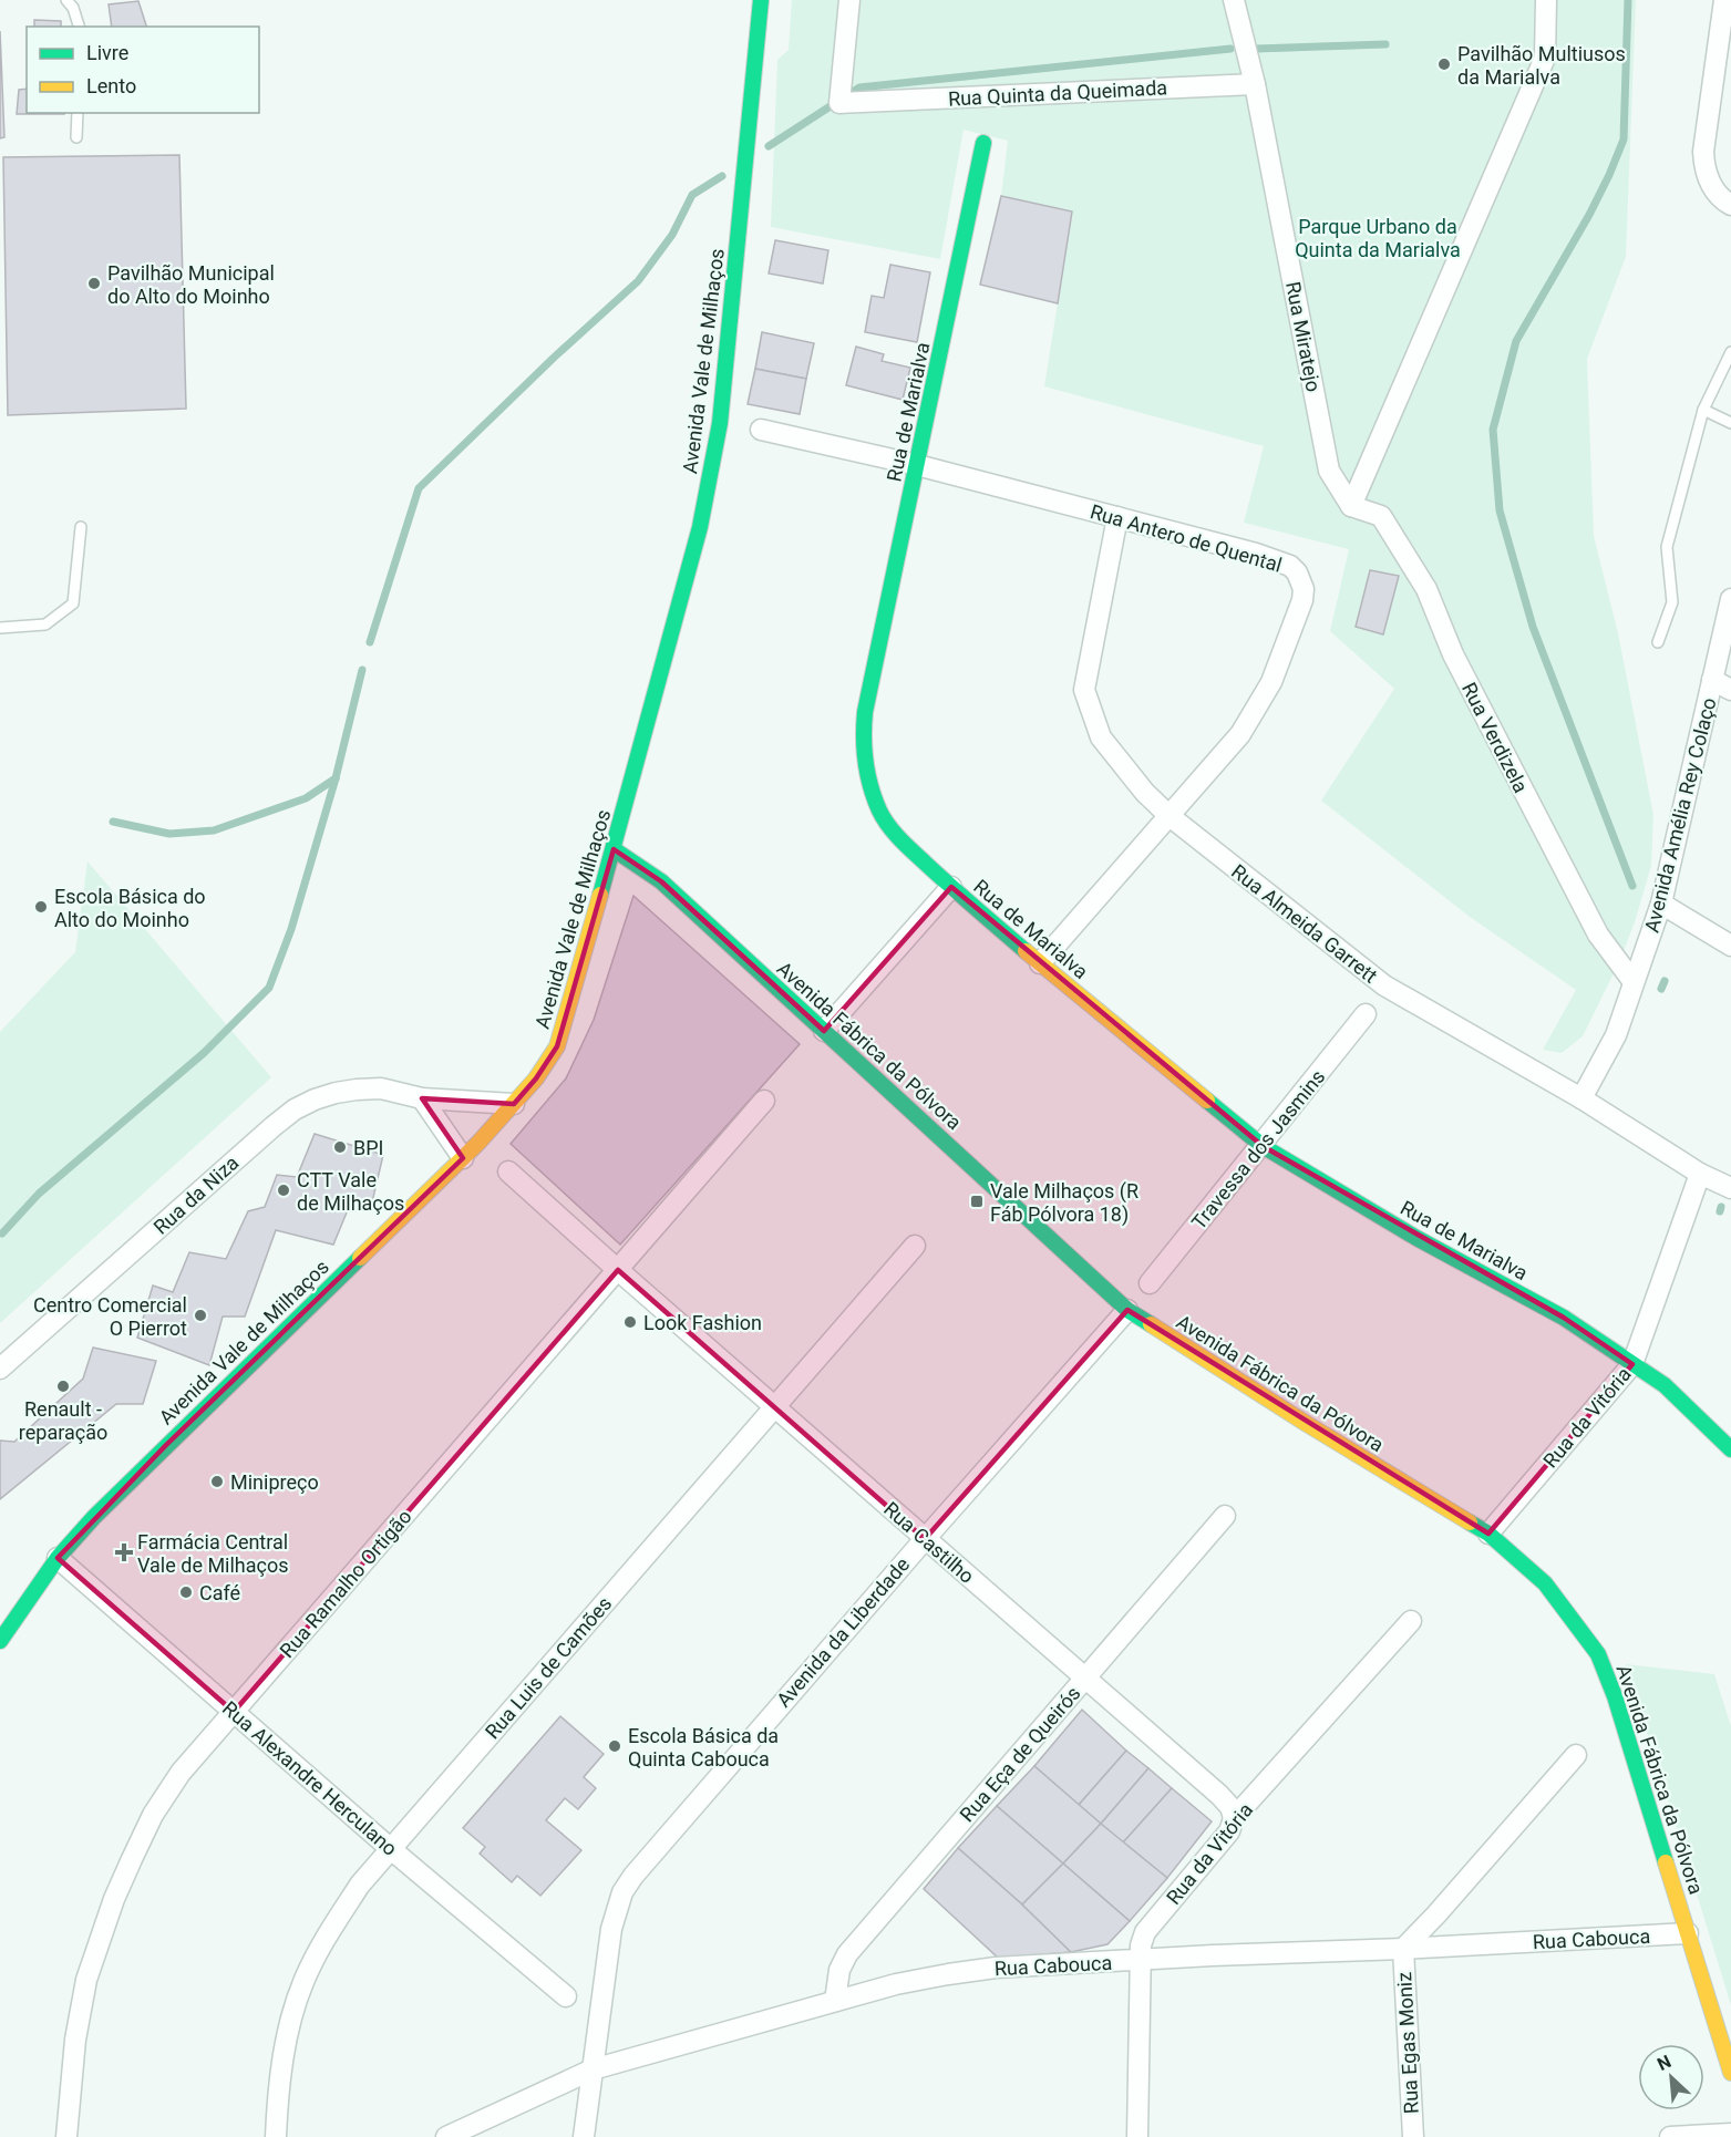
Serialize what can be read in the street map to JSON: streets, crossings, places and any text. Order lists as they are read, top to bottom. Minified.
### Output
{"streets":{"street":["Rua Quinta da Queimada","Rua Miratejo","Avenida Vale de Milhaços","Rua de Marialva","Rua Antero de Quental","Rua Verdizela","Avenida Amélia Rey Colaço","Rua Almeida Garrett","Avenida Fábrica da Pólvora","Travessa dos Jasmins","Rua da Niza","Rua da Vitória","Rua Castilho","Rua Ramalho Ortigão","Avenida da Liberdade","Rua Luis de Camões","Rua Eça de Queirós","Rua Alexandre Herculano","Rua Cabouca","Rua Egas Moniz"]},"crossings":[["Rua Quinta da Queimada","Rua Miratejo"],["Rua Miratejo","Rua Verdizela"],["Avenida Vale de Milhaços","Avenida Fábrica da Pólvora"],["Avenida Vale de Milhaços","Rua da Niza"],["Avenida Vale de Milhaços","Rua Alexandre Herculano"],["Rua de Marialva","Rua Antero de Quental"],["Rua de Marialva","Travessa dos Jasmins"],["Rua de Marialva","Rua da Vitória"],["Rua Antero de Quental","Rua Almeida Garrett"],["Rua Verdizela","Avenida Amélia Rey Colaço"],["Avenida Amélia Rey Colaço","Rua Almeida Garrett"],["Rua Almeida Garrett","Rua da Vitória"],["Avenida Fábrica da Pólvora","Rua da Vitória"],["Avenida Fábrica da Pólvora","Avenida da Liberdade"],["Avenida Fábrica da Pólvora","Rua Cabouca"],["Rua da Vitória","Rua Castilho"],["Rua da Vitória","Rua Cabouca"],["Rua Castilho","Rua Ramalho Ortigão"],["Rua Castilho","Avenida da Liberdade"],["Rua Castilho","Rua Luis de Camões"],["Rua Castilho","Rua Eça de Queirós"],["Rua Ramalho Ortigão","Rua Alexandre Herculano"],["Avenida da Liberdade","Rua Cabouca"],["Rua Luis de Camões","Rua Alexandre Herculano"],["Rua Eça de Queirós","Rua Cabouca"],["Rua Cabouca","Rua Egas Moniz"]],"parks":["Parque Urbano da Quinta da Marialva"],"places":{"other":["Pavilhão Multiusos da Marialva","Pavilhão Municipal do Alto do Moinho","Escola Básica do Alto do Moinho","BPI","CTT Vale de Milhaços","Centro Comercial O Pierrot","Look Fashion","Renault - reparação","Minipreço","Café","Escola Básica da Quinta Cabouca"],"transit":["Vale Milhaços (R Fáb Pólvora 18)"],"health":["Farmácia Central Vale de Milhaços"]},"legend":["Livre","Lento"],"north":"top left"}
